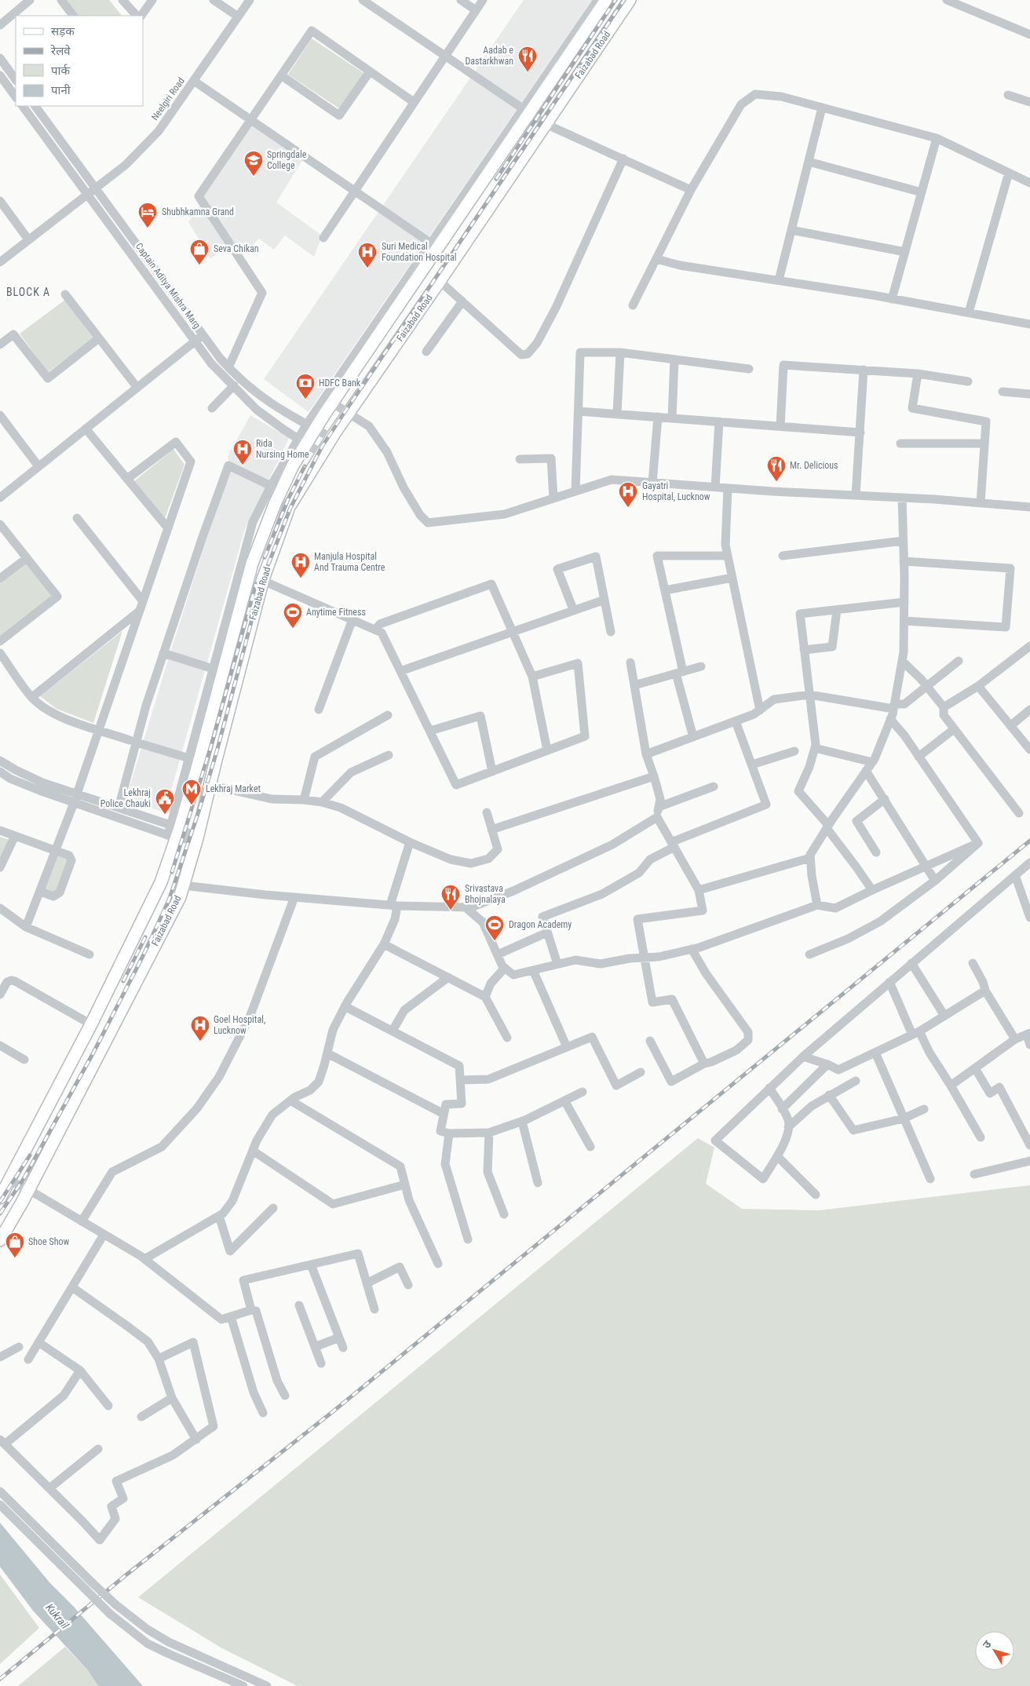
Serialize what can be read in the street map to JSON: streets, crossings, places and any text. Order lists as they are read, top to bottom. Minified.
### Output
{"streets":{"main road":["Faizabad Road"],"street":["Neelgiri Road","Captain Aditya Mishra Marg"]},"crossings":[["Faizabad Road","Captain Aditya Mishra Marg"],["Neelgiri Road","Captain Aditya Mishra Marg"]],"districts":["BLOCK A"],"water":["Kukrail"],"places":{"restaurant":["Aadab e Dastarkhwan","Mr. Delicious","Srivastava Bhojnalaya"],"school or university":["Springdale College"],"hotel":["Shubhkamna Grand"],"shop":["Seva Chikan","Shoe Show"],"hospital":["Suri Medical Foundation Hospital","Rida Nursing Home","Gayatri Hospital, Lucknow","Manjula Hospital And Trauma Centre","Goel Hospital, Lucknow"],"bank":["HDFC Bank"],"sports":["Anytime Fitness","Dragon Academy"],"metro station":["Lekhraj Market"],"public building":["Lekhraj Police Chauki"]},"legend":["सड़क","रेलवे","पार्क","पानी"],"north":"top left"}
